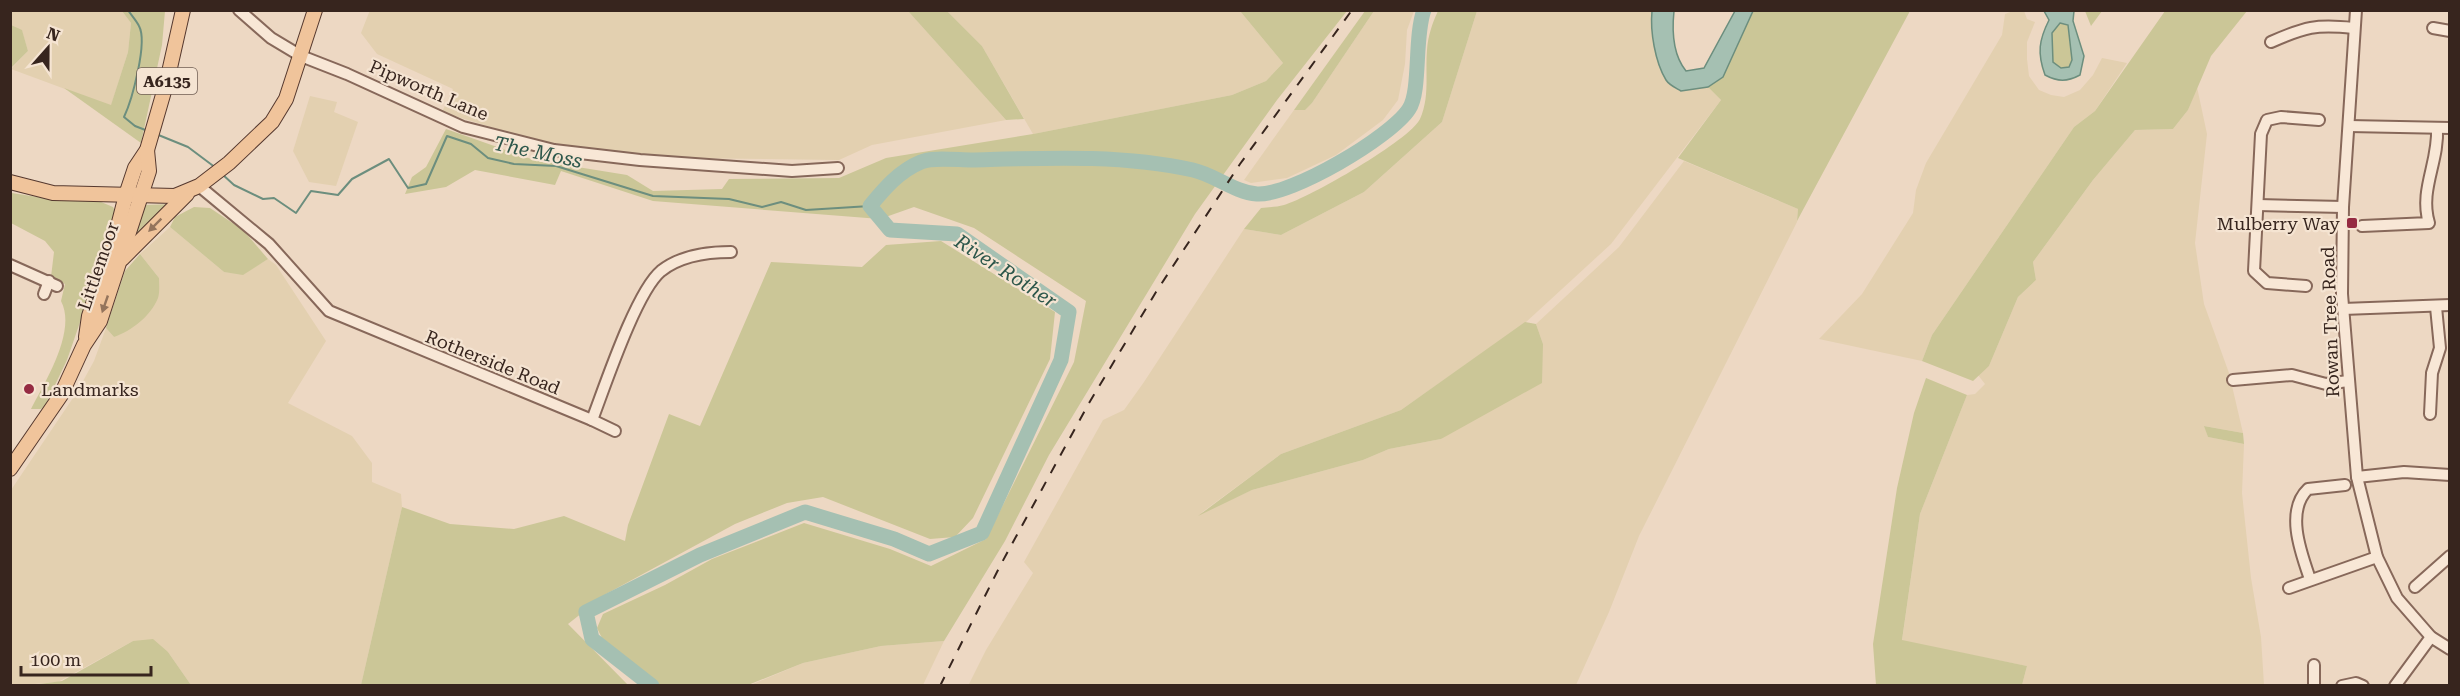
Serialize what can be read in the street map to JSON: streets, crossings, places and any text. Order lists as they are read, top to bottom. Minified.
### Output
{"streets":{"main road":["A6135","Littlemoor"],"street":["Pipworth Lane","Rowan Tree Road","Rotherside Road"]},"crossings":[["A6135","Littlemoor"]],"water":["The Moss","River Rother"],"places":{"transit":["Mulberry Way"],"other":["Landmarks"]},"scale_bar":"100 m","north":"top"}
